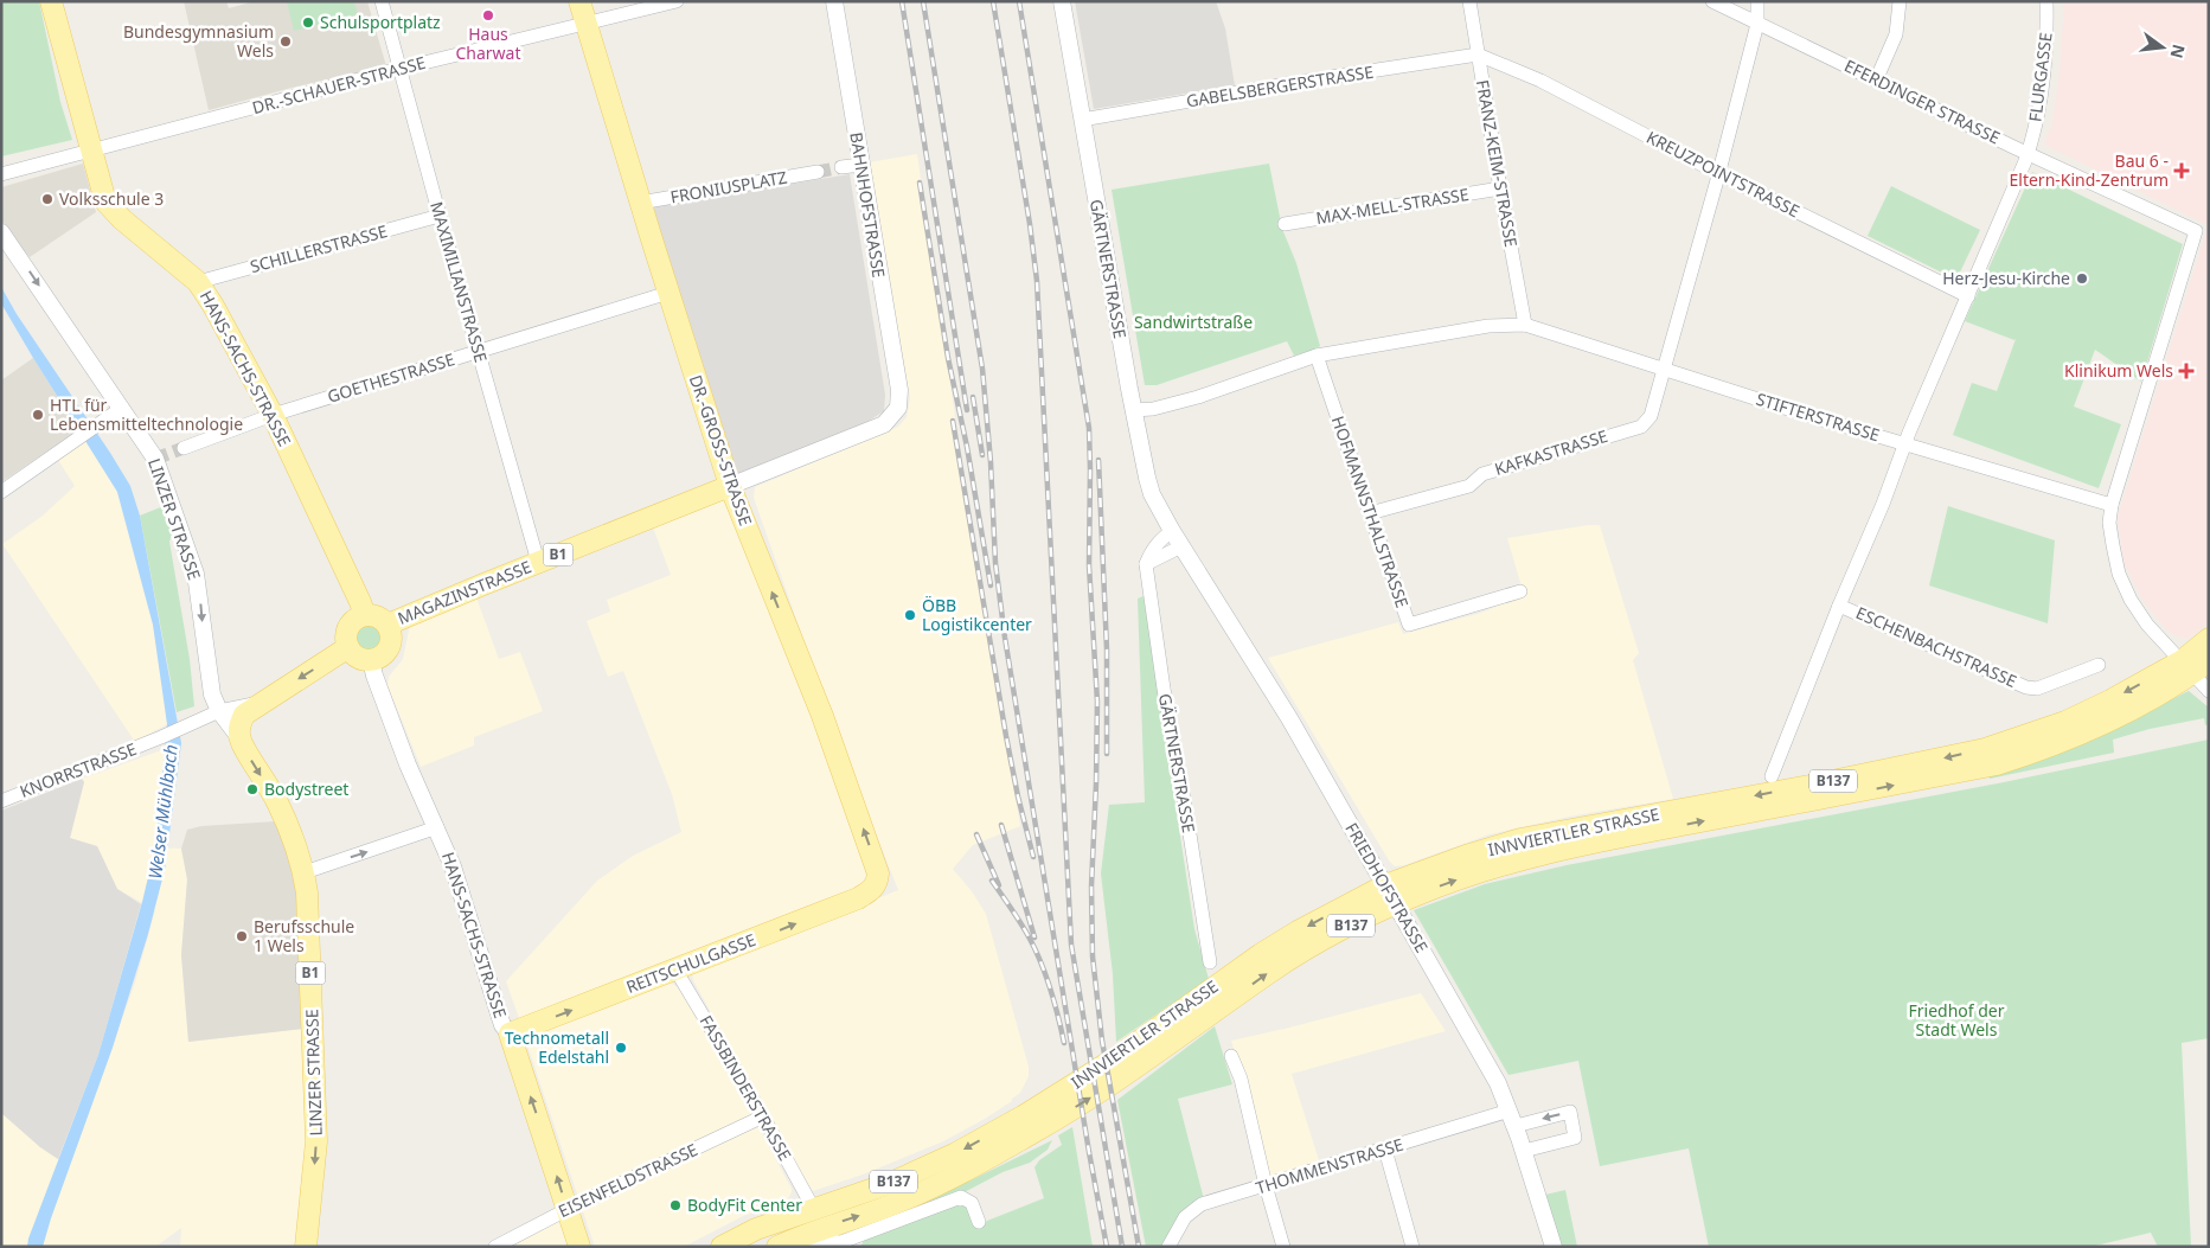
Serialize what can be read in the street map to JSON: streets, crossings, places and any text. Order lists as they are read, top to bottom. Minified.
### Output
{"streets":{"main road":["HANS-SACHS-STRASSE","DR.-GROSS-STRASSE","LINZER STRASSE","B1","MAGAZINSTRASSE","B137","INNVIERTLER STRASSE","REITSCHULGASSE"],"street":["FLURGASSE","DR.-SCHAUER-STRASSE","GABELSBERGERSTRASSE","EFERDINGER STRASSE","FRANZ-KEIM-STRASSE","KREUZPOINTSTRASSE","FRONIUSPLATZ","BAHNHOFSTRASSE","MAX-MELL-STRASSE","SCHILLERSTRASSE","GÄRTNERSTRASSE","MAXIMILIANSTRASSE","GOETHESTRASSE","STIFTERSTRASSE","KAFKASTRASSE","HOFMANNSTHALSTRASSE","ESCHENBACHSTRASSE","KNORRSTRASSE","FRIEDHOFSTRASSE","FASSBINDERSTRASSE","THOMMENSTRASSE","EISENFELDSTRASSE"]},"crossings":[["FLURGASSE","EFERDINGER STRASSE"],["FLURGASSE","KREUZPOINTSTRASSE"],["FLURGASSE","ESCHENBACHSTRASSE"],["DR.-SCHAUER-STRASSE","MAXIMILIANSTRASSE"],["DR.-SCHAUER-STRASSE","HANS-SACHS-STRASSE"],["DR.-SCHAUER-STRASSE","DR.-GROSS-STRASSE"],["GABELSBERGERSTRASSE","FRANZ-KEIM-STRASSE"],["GABELSBERGERSTRASSE","KREUZPOINTSTRASSE"],["GABELSBERGERSTRASSE","GÄRTNERSTRASSE"],["EFERDINGER STRASSE","STIFTERSTRASSE"],["EFERDINGER STRASSE","KAFKASTRASSE"],["FRANZ-KEIM-STRASSE","KREUZPOINTSTRASSE"],["FRANZ-KEIM-STRASSE","MAX-MELL-STRASSE"],["FRANZ-KEIM-STRASSE","STIFTERSTRASSE"],["KREUZPOINTSTRASSE","KAFKASTRASSE"],["KREUZPOINTSTRASSE","ESCHENBACHSTRASSE"],["FRONIUSPLATZ","DR.-GROSS-STRASSE"],["BAHNHOFSTRASSE","MAGAZINSTRASSE"],["SCHILLERSTRASSE","MAXIMILIANSTRASSE"],["SCHILLERSTRASSE","HANS-SACHS-STRASSE"],["GÄRTNERSTRASSE","FRIEDHOFSTRASSE"],["MAXIMILIANSTRASSE","GOETHESTRASSE"],["MAXIMILIANSTRASSE","MAGAZINSTRASSE"],["HANS-SACHS-STRASSE","GOETHESTRASSE"],["HANS-SACHS-STRASSE","MAGAZINSTRASSE"],["HANS-SACHS-STRASSE","REITSCHULGASSE"],["HANS-SACHS-STRASSE","EISENFELDSTRASSE"],["GOETHESTRASSE","DR.-GROSS-STRASSE"],["STIFTERSTRASSE","KAFKASTRASSE"],["STIFTERSTRASSE","ESCHENBACHSTRASSE"],["DR.-GROSS-STRASSE","MAGAZINSTRASSE"],["DR.-GROSS-STRASSE","REITSCHULGASSE"],["KAFKASTRASSE","HOFMANNSTHALSTRASSE"],["LINZER STRASSE","KNORRSTRASSE"],["INNVIERTLER STRASSE","FRIEDHOFSTRASSE"],["INNVIERTLER STRASSE","FASSBINDERSTRASSE"],["FRIEDHOFSTRASSE","THOMMENSTRASSE"],["REITSCHULGASSE","FASSBINDERSTRASSE"],["FASSBINDERSTRASSE","EISENFELDSTRASSE"]],"one_way":["DR.-GROSS-STRASSE","LINZER STRASSE","REITSCHULGASSE"],"water":["Welser Mühlbach"],"parks":["Sandwirtstraße","Friedhof der Stadt Wels"],"places":{"other":["Haus Charwat","Schulsportplatz","Bundesgymnasium Wels","Volksschule 3","Herz-Jesu-Kirche","HTL für Lebensmitteltechnologie","ÖBB Logistikcenter","Bodystreet","Berufsschule 1 Wels","Technometall Edelstahl","BodyFit Center"],"health":["Bau 6 - Eltern-Kind-Zentrum","Klinikum Wels"]},"north":"right"}
